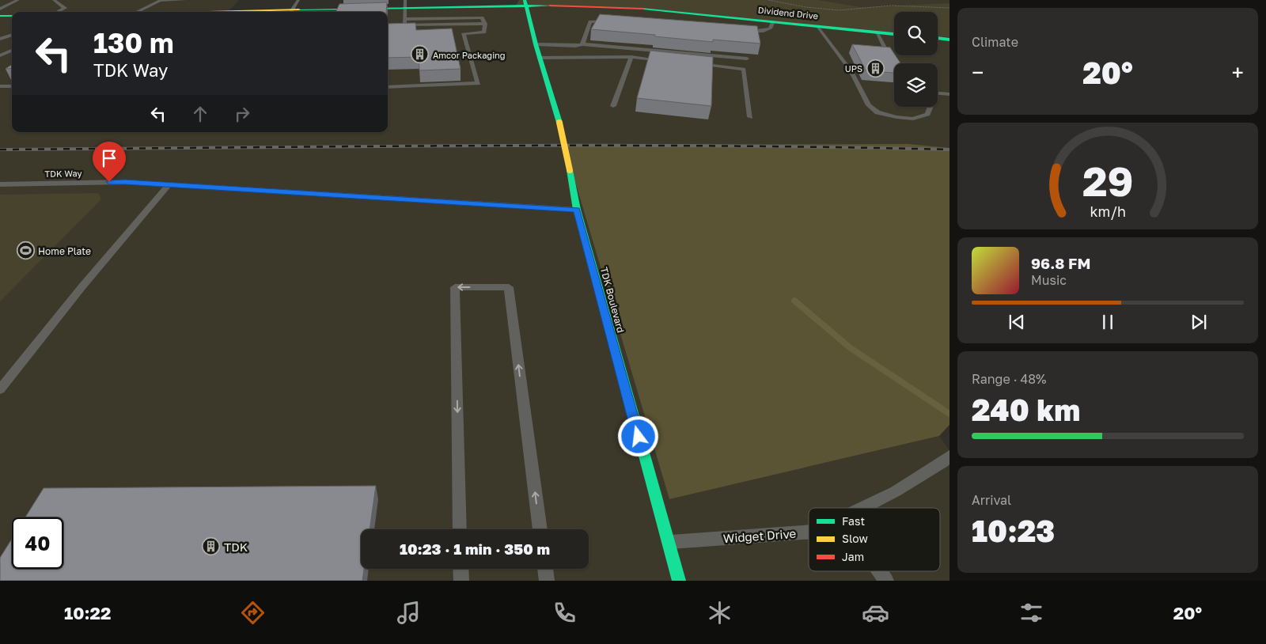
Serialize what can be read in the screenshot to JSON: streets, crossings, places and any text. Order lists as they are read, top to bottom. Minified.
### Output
{"streets":{"street":["Dividend Drive","TDK Boulevard"],"lane":["TDK Way","Widget Drive"]},"crossings":[["Dividend Drive","TDK Boulevard"],["TDK Way","TDK Boulevard"],["TDK Boulevard","Widget Drive"]],"places":{"building":["Amcor Packaging","UPS","TDK"],"sports":["Home Plate"]},"legend":["Fast","Slow","Jam"],"page":{"tile":["Climate",["Range · 48%","240 km"],["Arrival","10:23"]],"turn":["130 m","TDK Way"],"heat":["−","20°","+"],"song":["96.8 FM","Music"],"limit":"40","trip":"10:23 · 1 min · 350 m","tabs":["10:22","20°"],"gauge":["29","km/h"]}}
